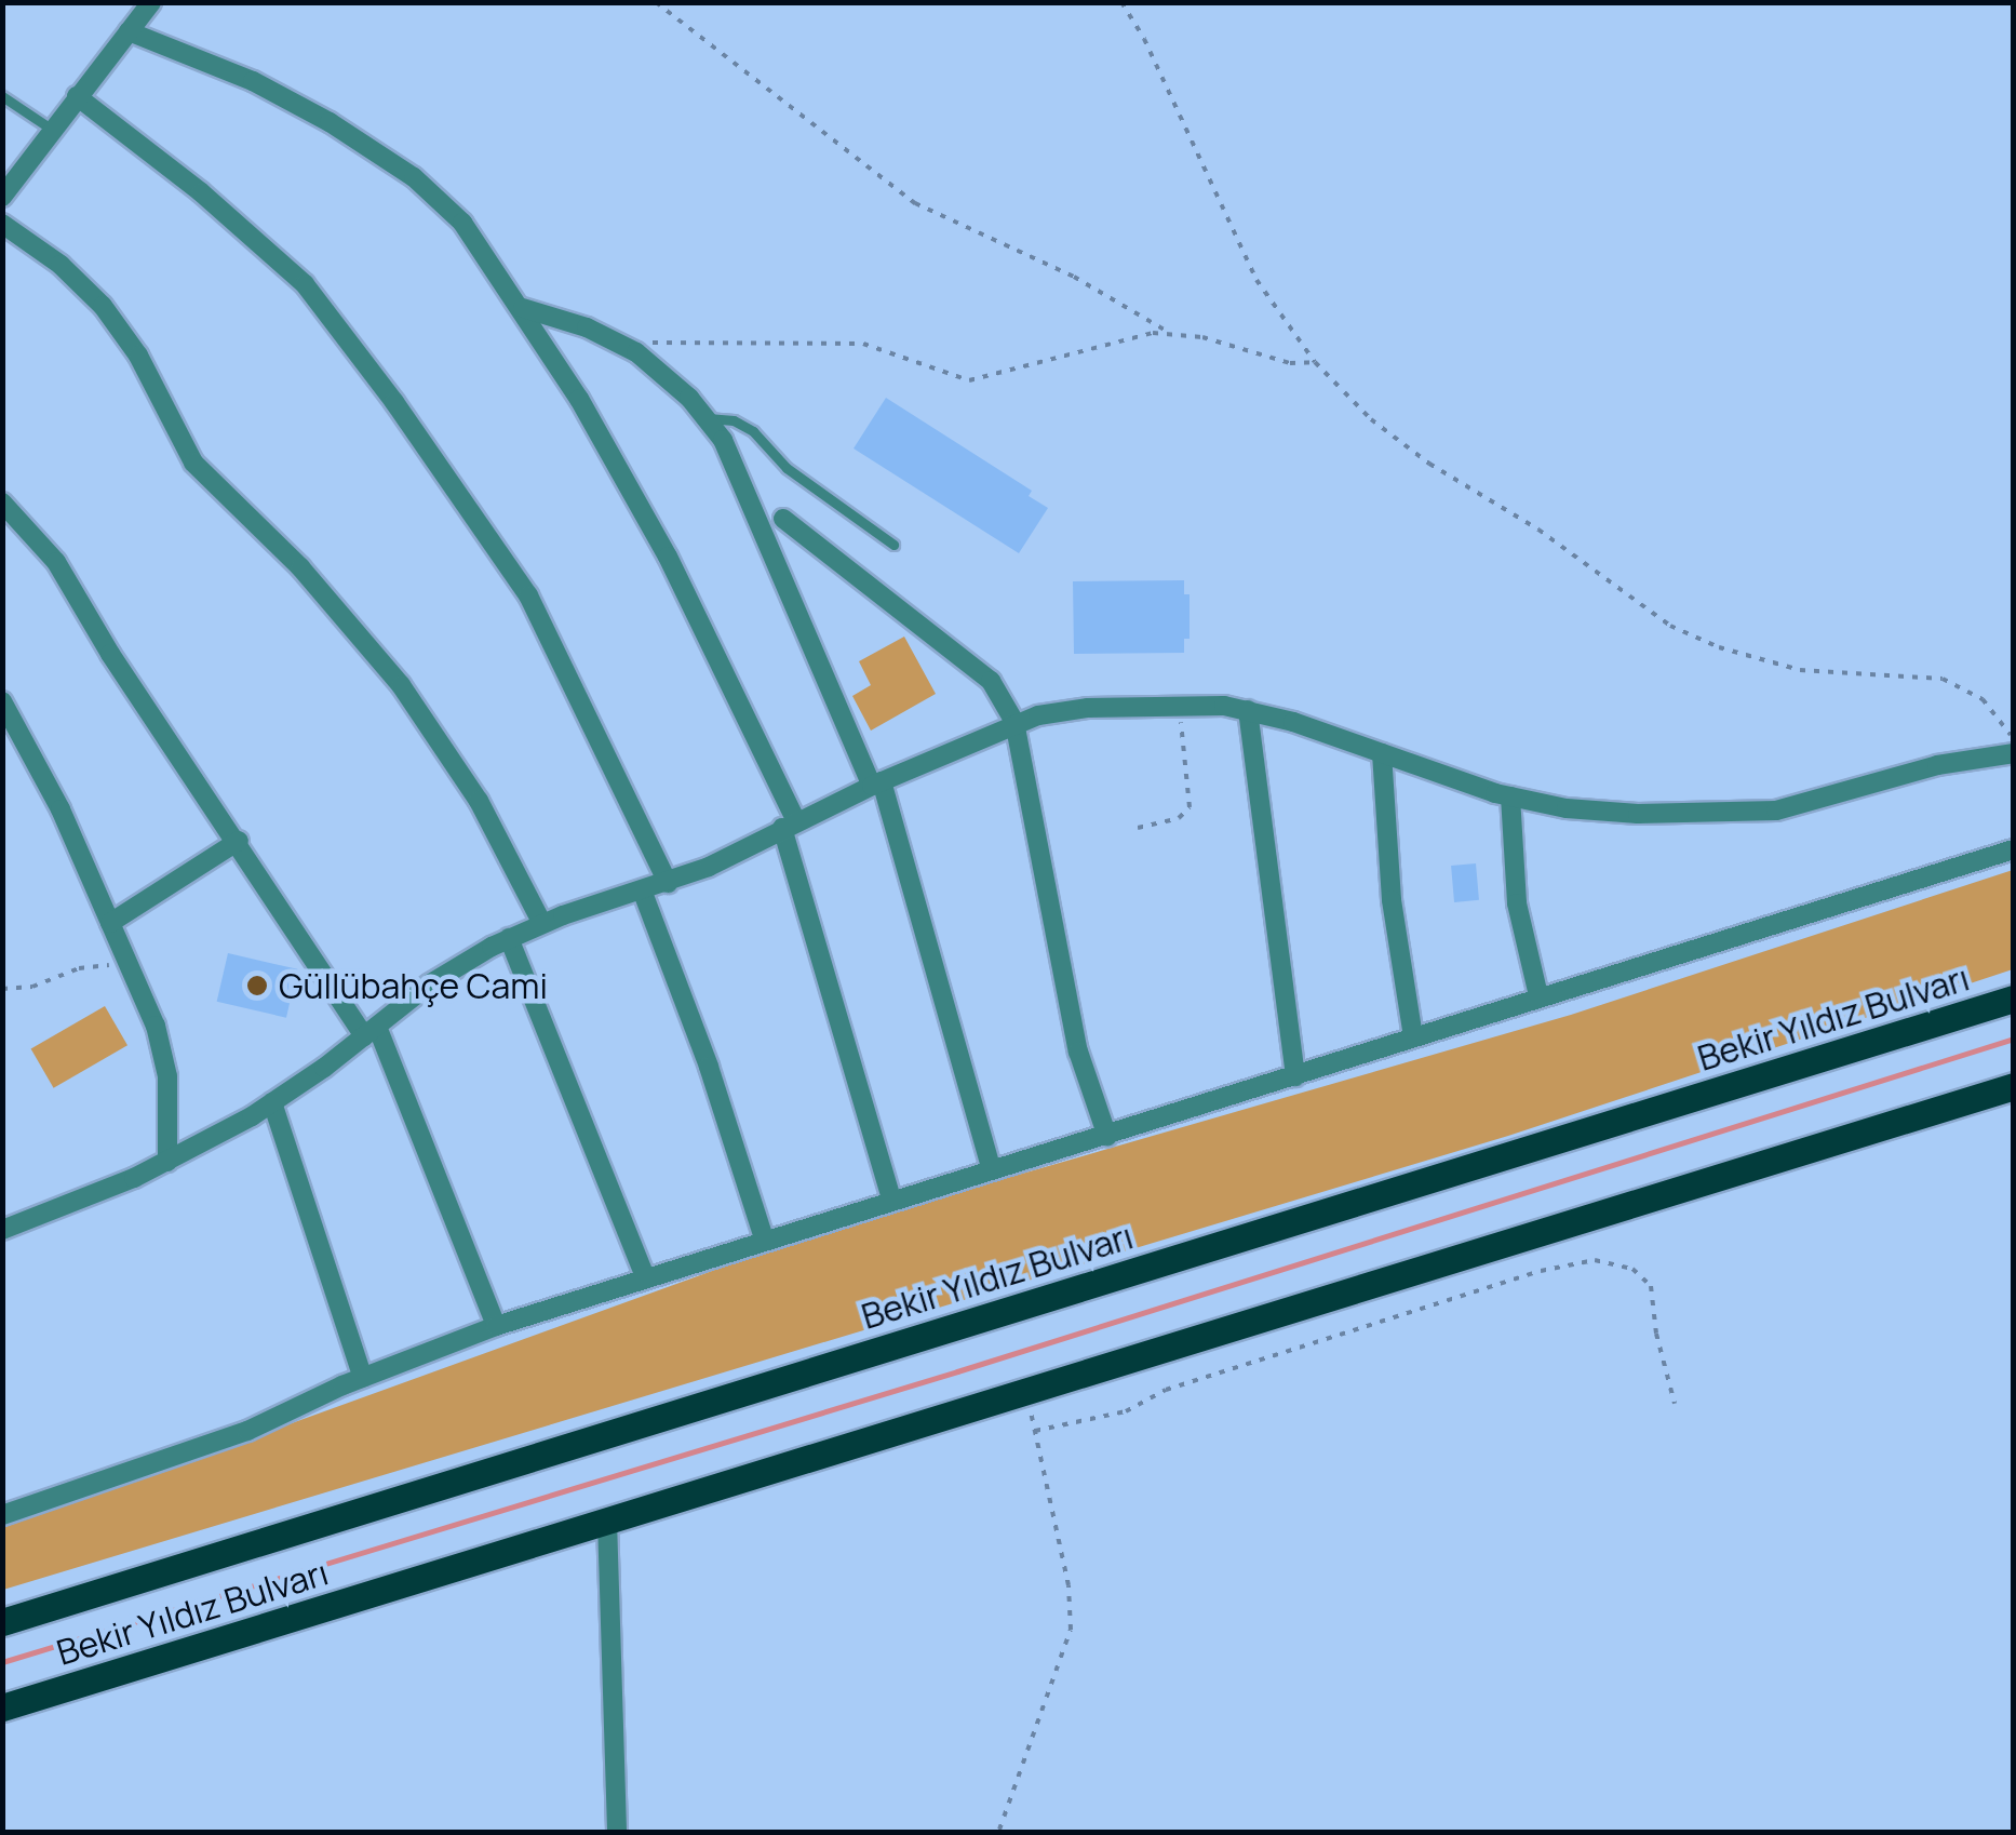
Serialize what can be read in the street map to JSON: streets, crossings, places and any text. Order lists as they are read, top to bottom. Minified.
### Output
{"streets":{"main road":["Bekir Yıldız Bulvarı"]},"places":["Güllübahçe Cami"]}
